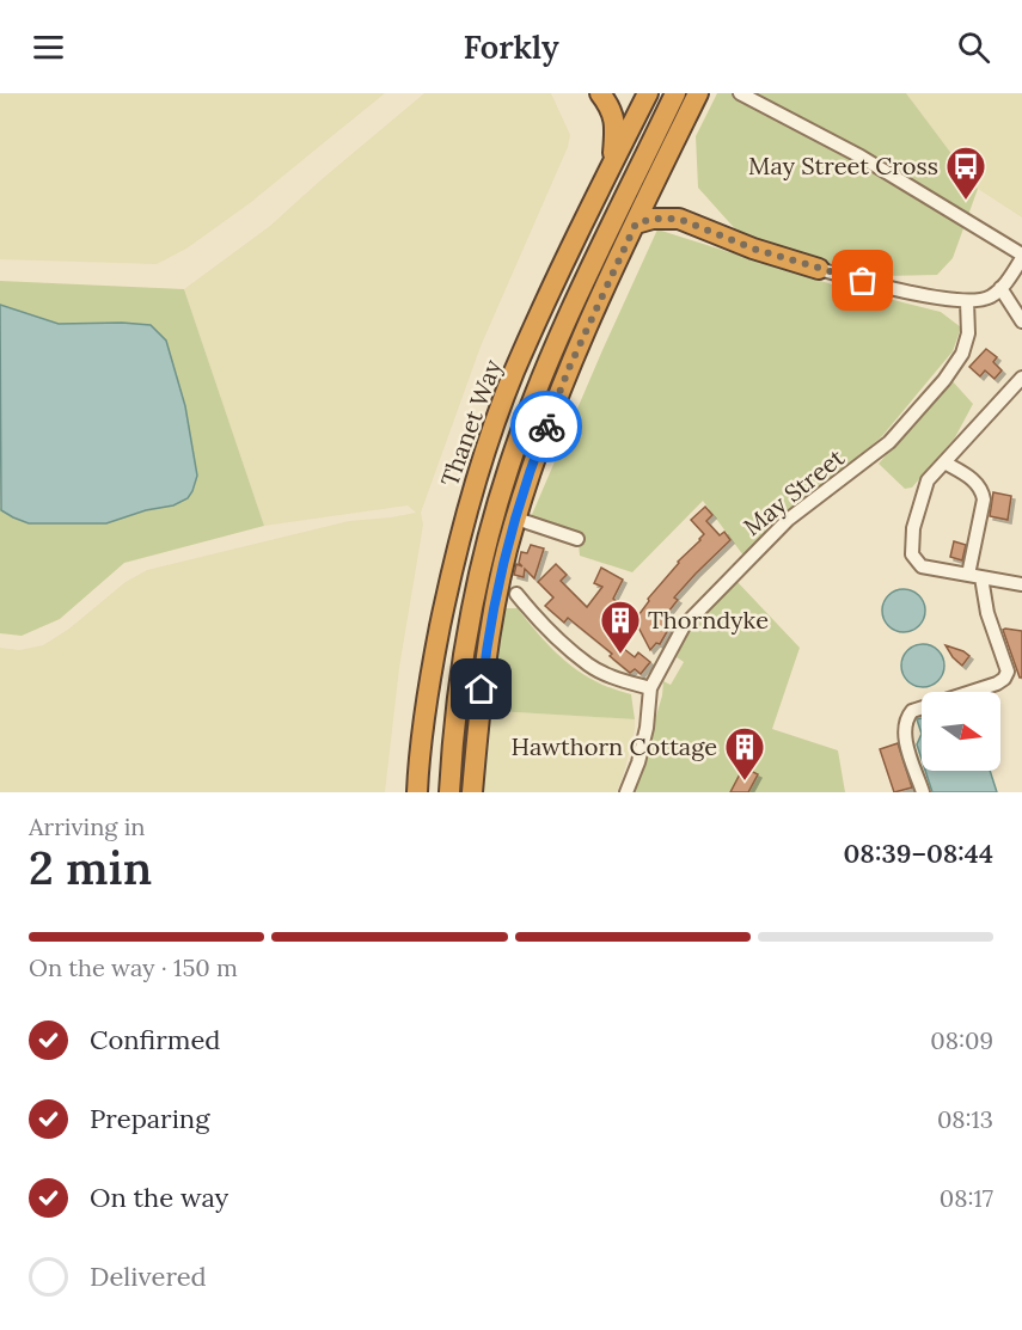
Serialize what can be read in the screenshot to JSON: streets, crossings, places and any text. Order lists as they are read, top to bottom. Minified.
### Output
{"streets":{"highway":["Thanet Way"],"street":["May Street"]},"places":{"bus stop":["May Street Cross"],"building":["Thorndyke","Hawthorn Cottage"]},"north":"right","page":{"header":"Forkly","heading":["2 min","Arriving in","08:39–08:44"],"bar":"On the way · 150 m","list":[["Confirmed","08:09"],["Preparing","08:13"],["On the way","08:17"],"Delivered"]}}
